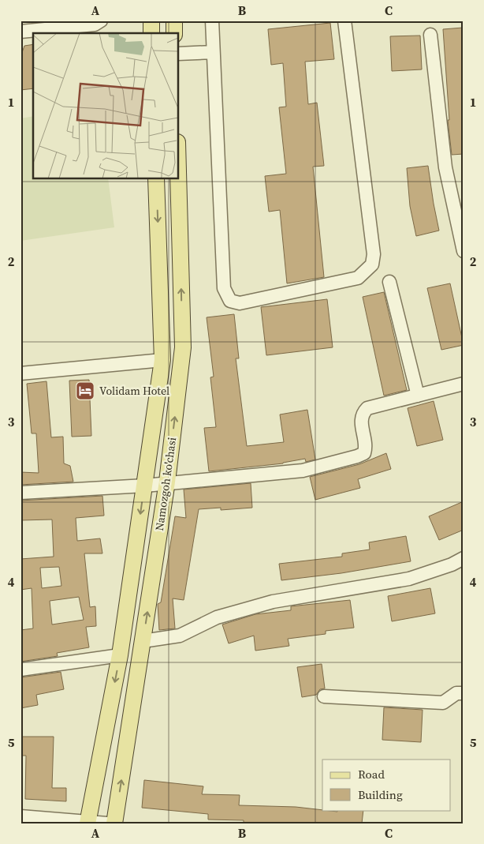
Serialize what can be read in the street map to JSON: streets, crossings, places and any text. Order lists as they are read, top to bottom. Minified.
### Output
{"streets":{"main road":["Namozgoh ko'chasi"]},"places":{"hotel":["Volidam Hotel"]},"legend":["Road","Building"],"grid":{"columns":["A","B","C"],"rows":["1","2","3","4","5"]}}
